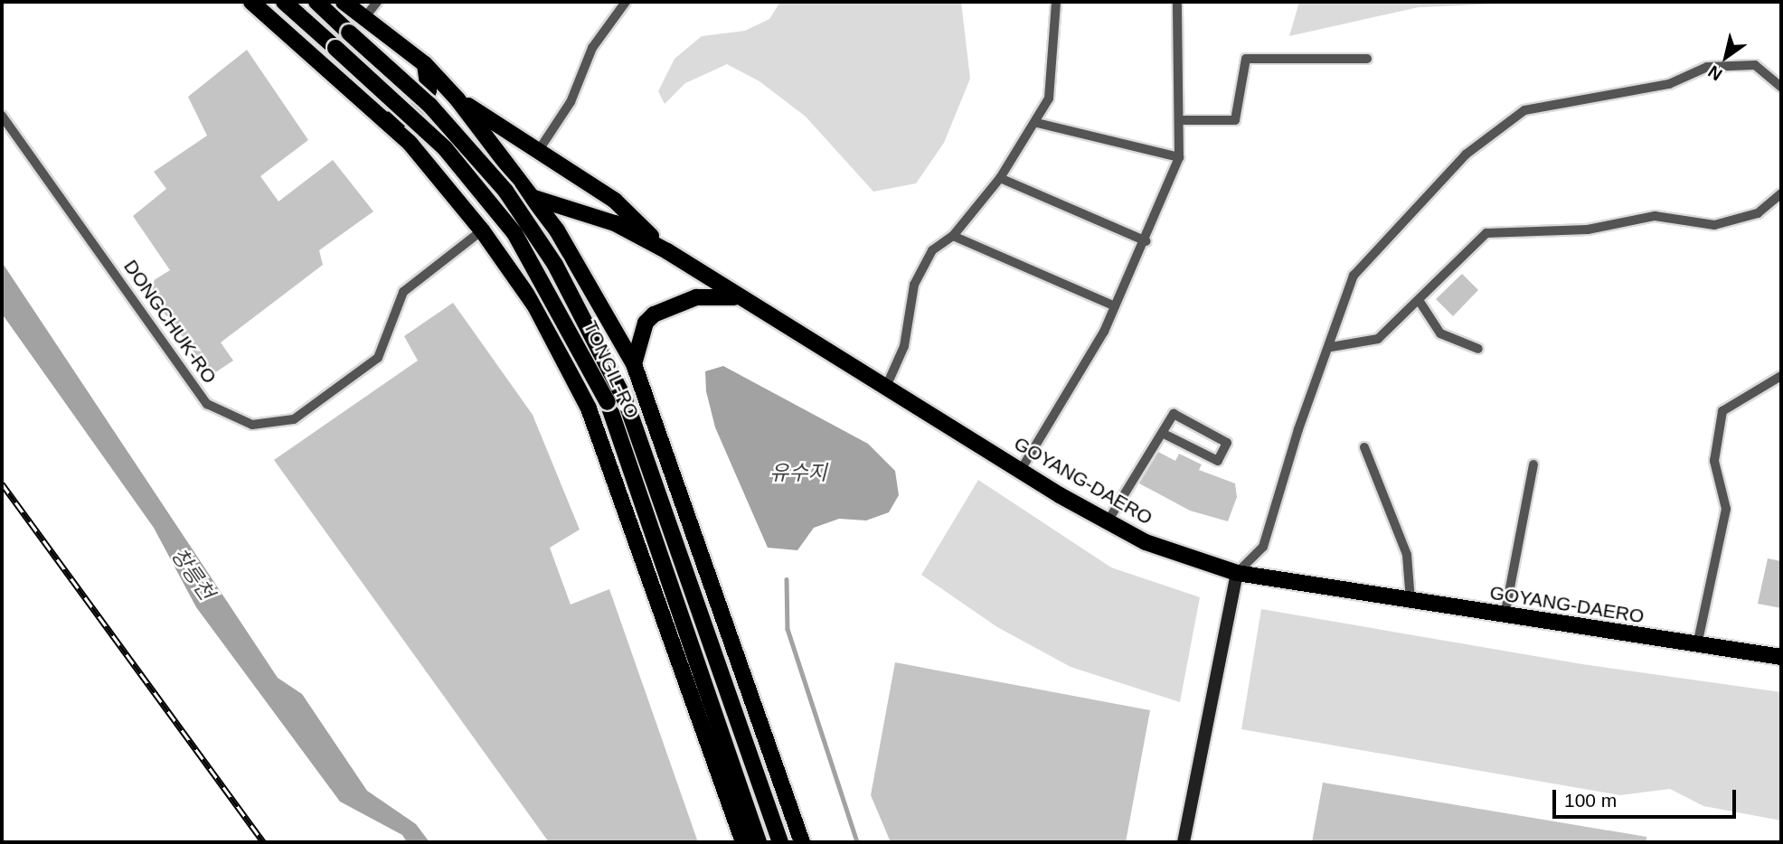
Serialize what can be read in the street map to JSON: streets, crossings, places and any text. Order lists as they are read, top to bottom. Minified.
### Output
{"streets":{"main road":["TONGIL-RO","GOYANG-DAERO"],"street":["DONGCHUK-RO"]},"water":["유수지","창릉천"],"scale_bar":"100 m","north":"bottom left"}
